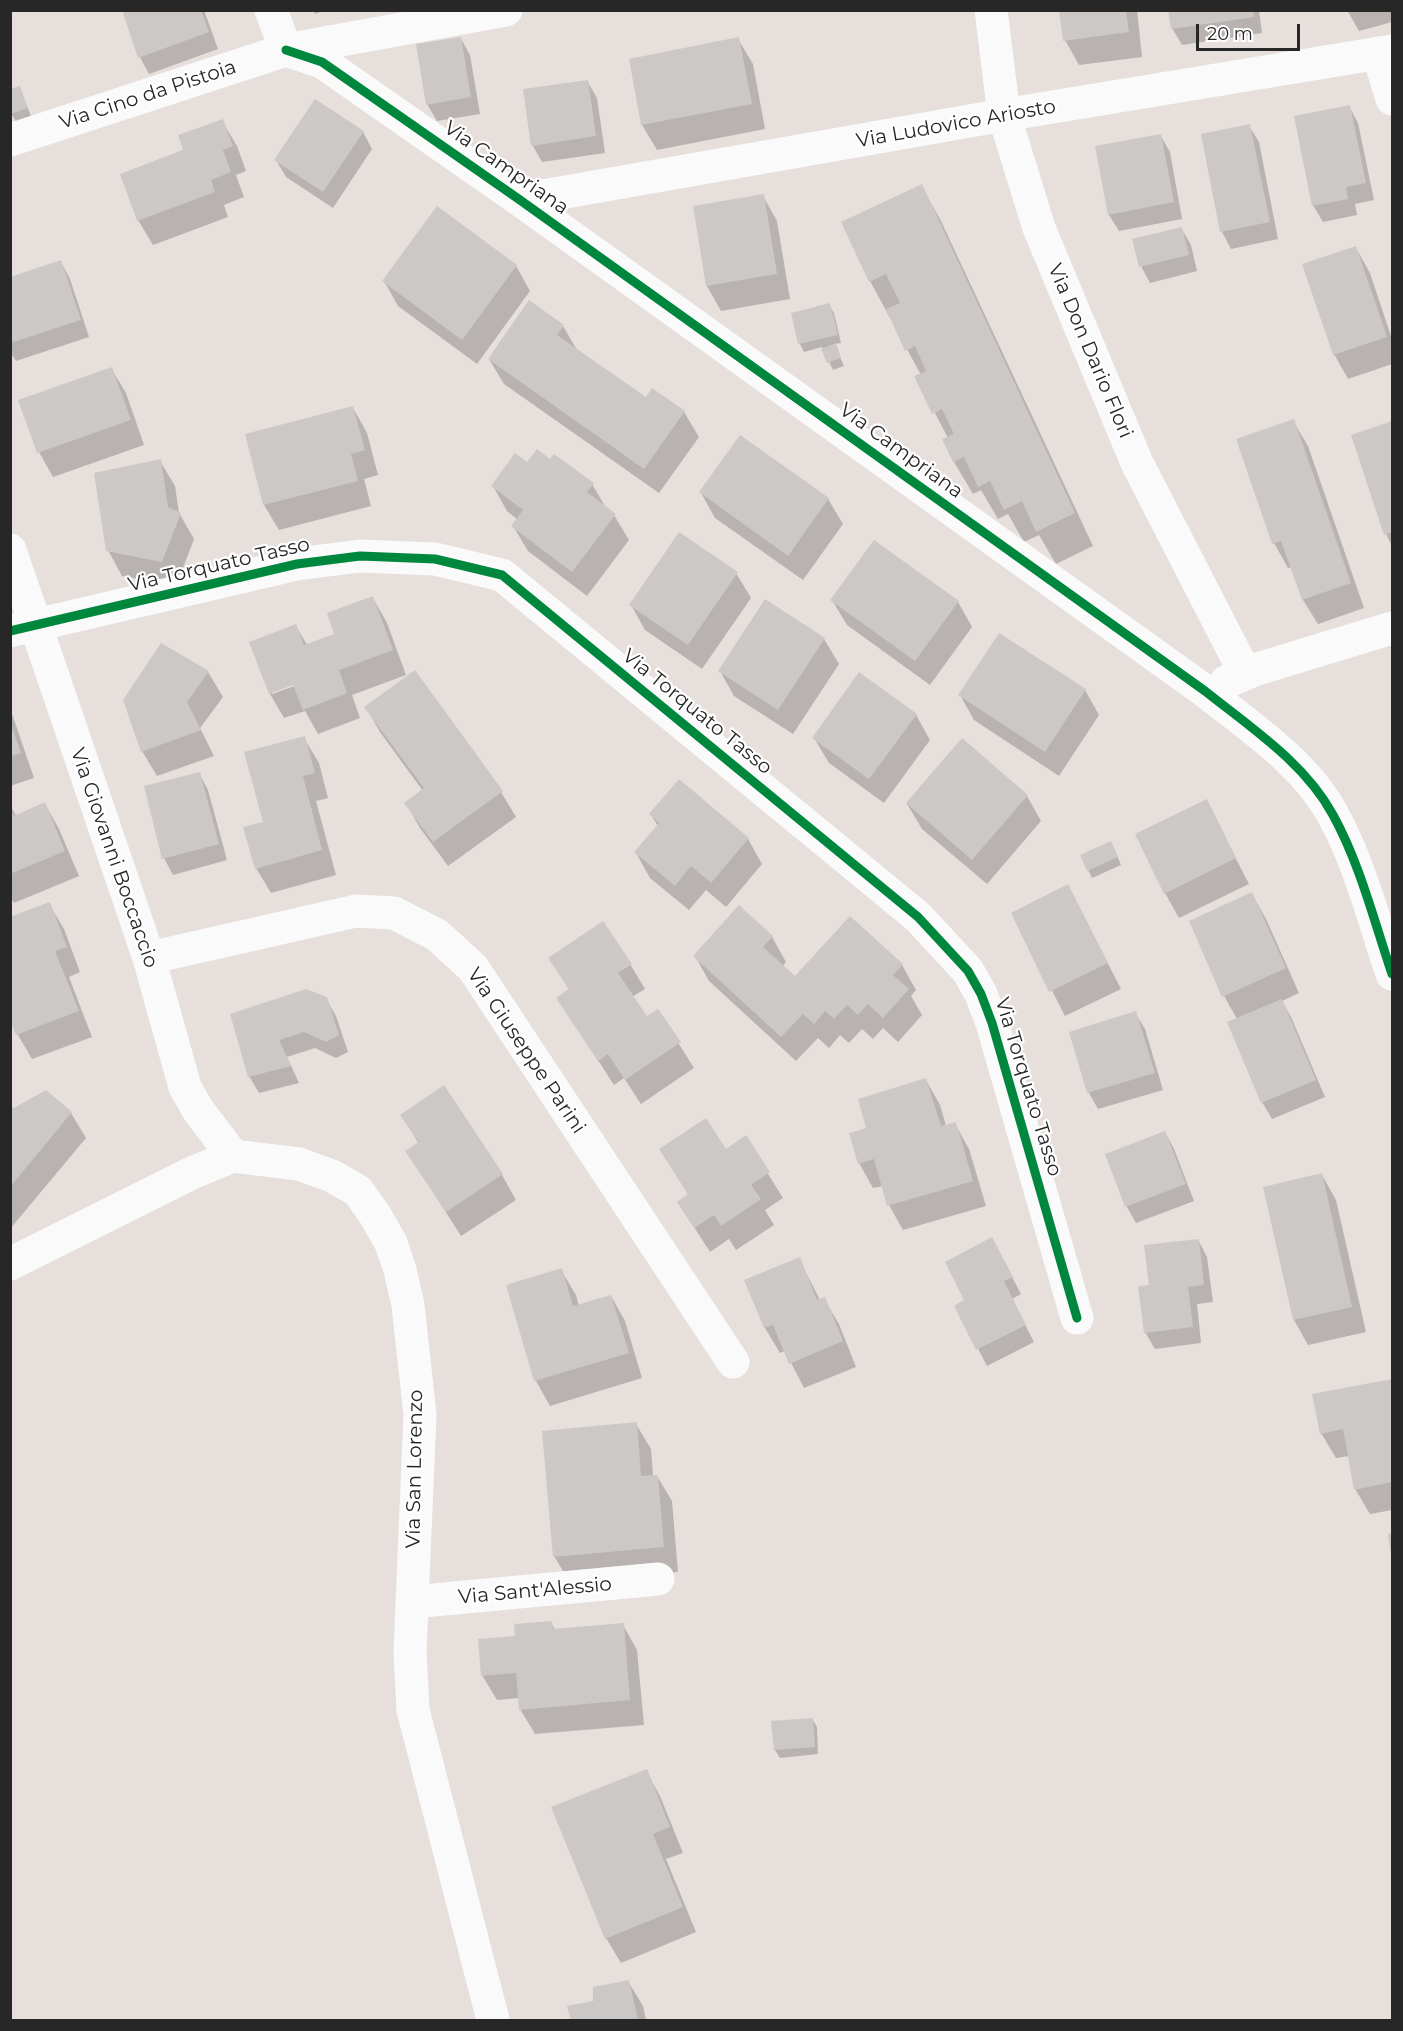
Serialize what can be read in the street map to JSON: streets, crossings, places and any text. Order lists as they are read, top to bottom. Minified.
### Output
{"streets":{"street":["Via Cino da Pistoia","Via Ludovico Ariosto","Via Campriana","Via Don Dario Flori","Via Torquato Tasso","Via Giovanni Boccaccio","Via Giuseppe Parini","Via San Lorenzo","Via Sant'Alessio"]},"crossings":[["Via Cino da Pistoia","Via Campriana"],["Via Ludovico Ariosto","Via Campriana"],["Via Ludovico Ariosto","Via Don Dario Flori"],["Via Torquato Tasso","Via Giovanni Boccaccio"],["Via Giovanni Boccaccio","Via Giuseppe Parini"],["Via Giovanni Boccaccio","Via San Lorenzo"],["Via San Lorenzo","Via Sant'Alessio"]],"scale_bar":"20 m"}
